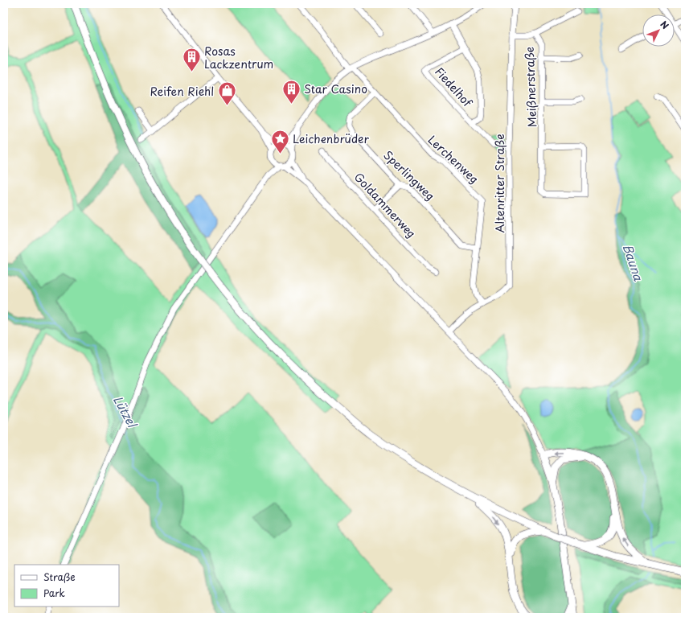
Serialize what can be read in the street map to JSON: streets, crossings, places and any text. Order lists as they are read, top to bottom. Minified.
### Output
{"streets":{"street":["Fiedelhof","Meißnerstraße","Lerchenweg","Sperlingweg","Altenritter Straße","Goldammerweg"]},"crossings":[["Meißnerstraße","Altenritter Straße"],["Lerchenweg","Sperlingweg"],["Lerchenweg","Altenritter Straße"]],"water":["Bauna","Lützel"],"places":{"building":["Rosas Lackzentrum","Star Casino"],"shop":["Reifen Riehl"],"place":["Leichenbrüder"]},"legend":["Straße","Park"],"north":"top right"}
